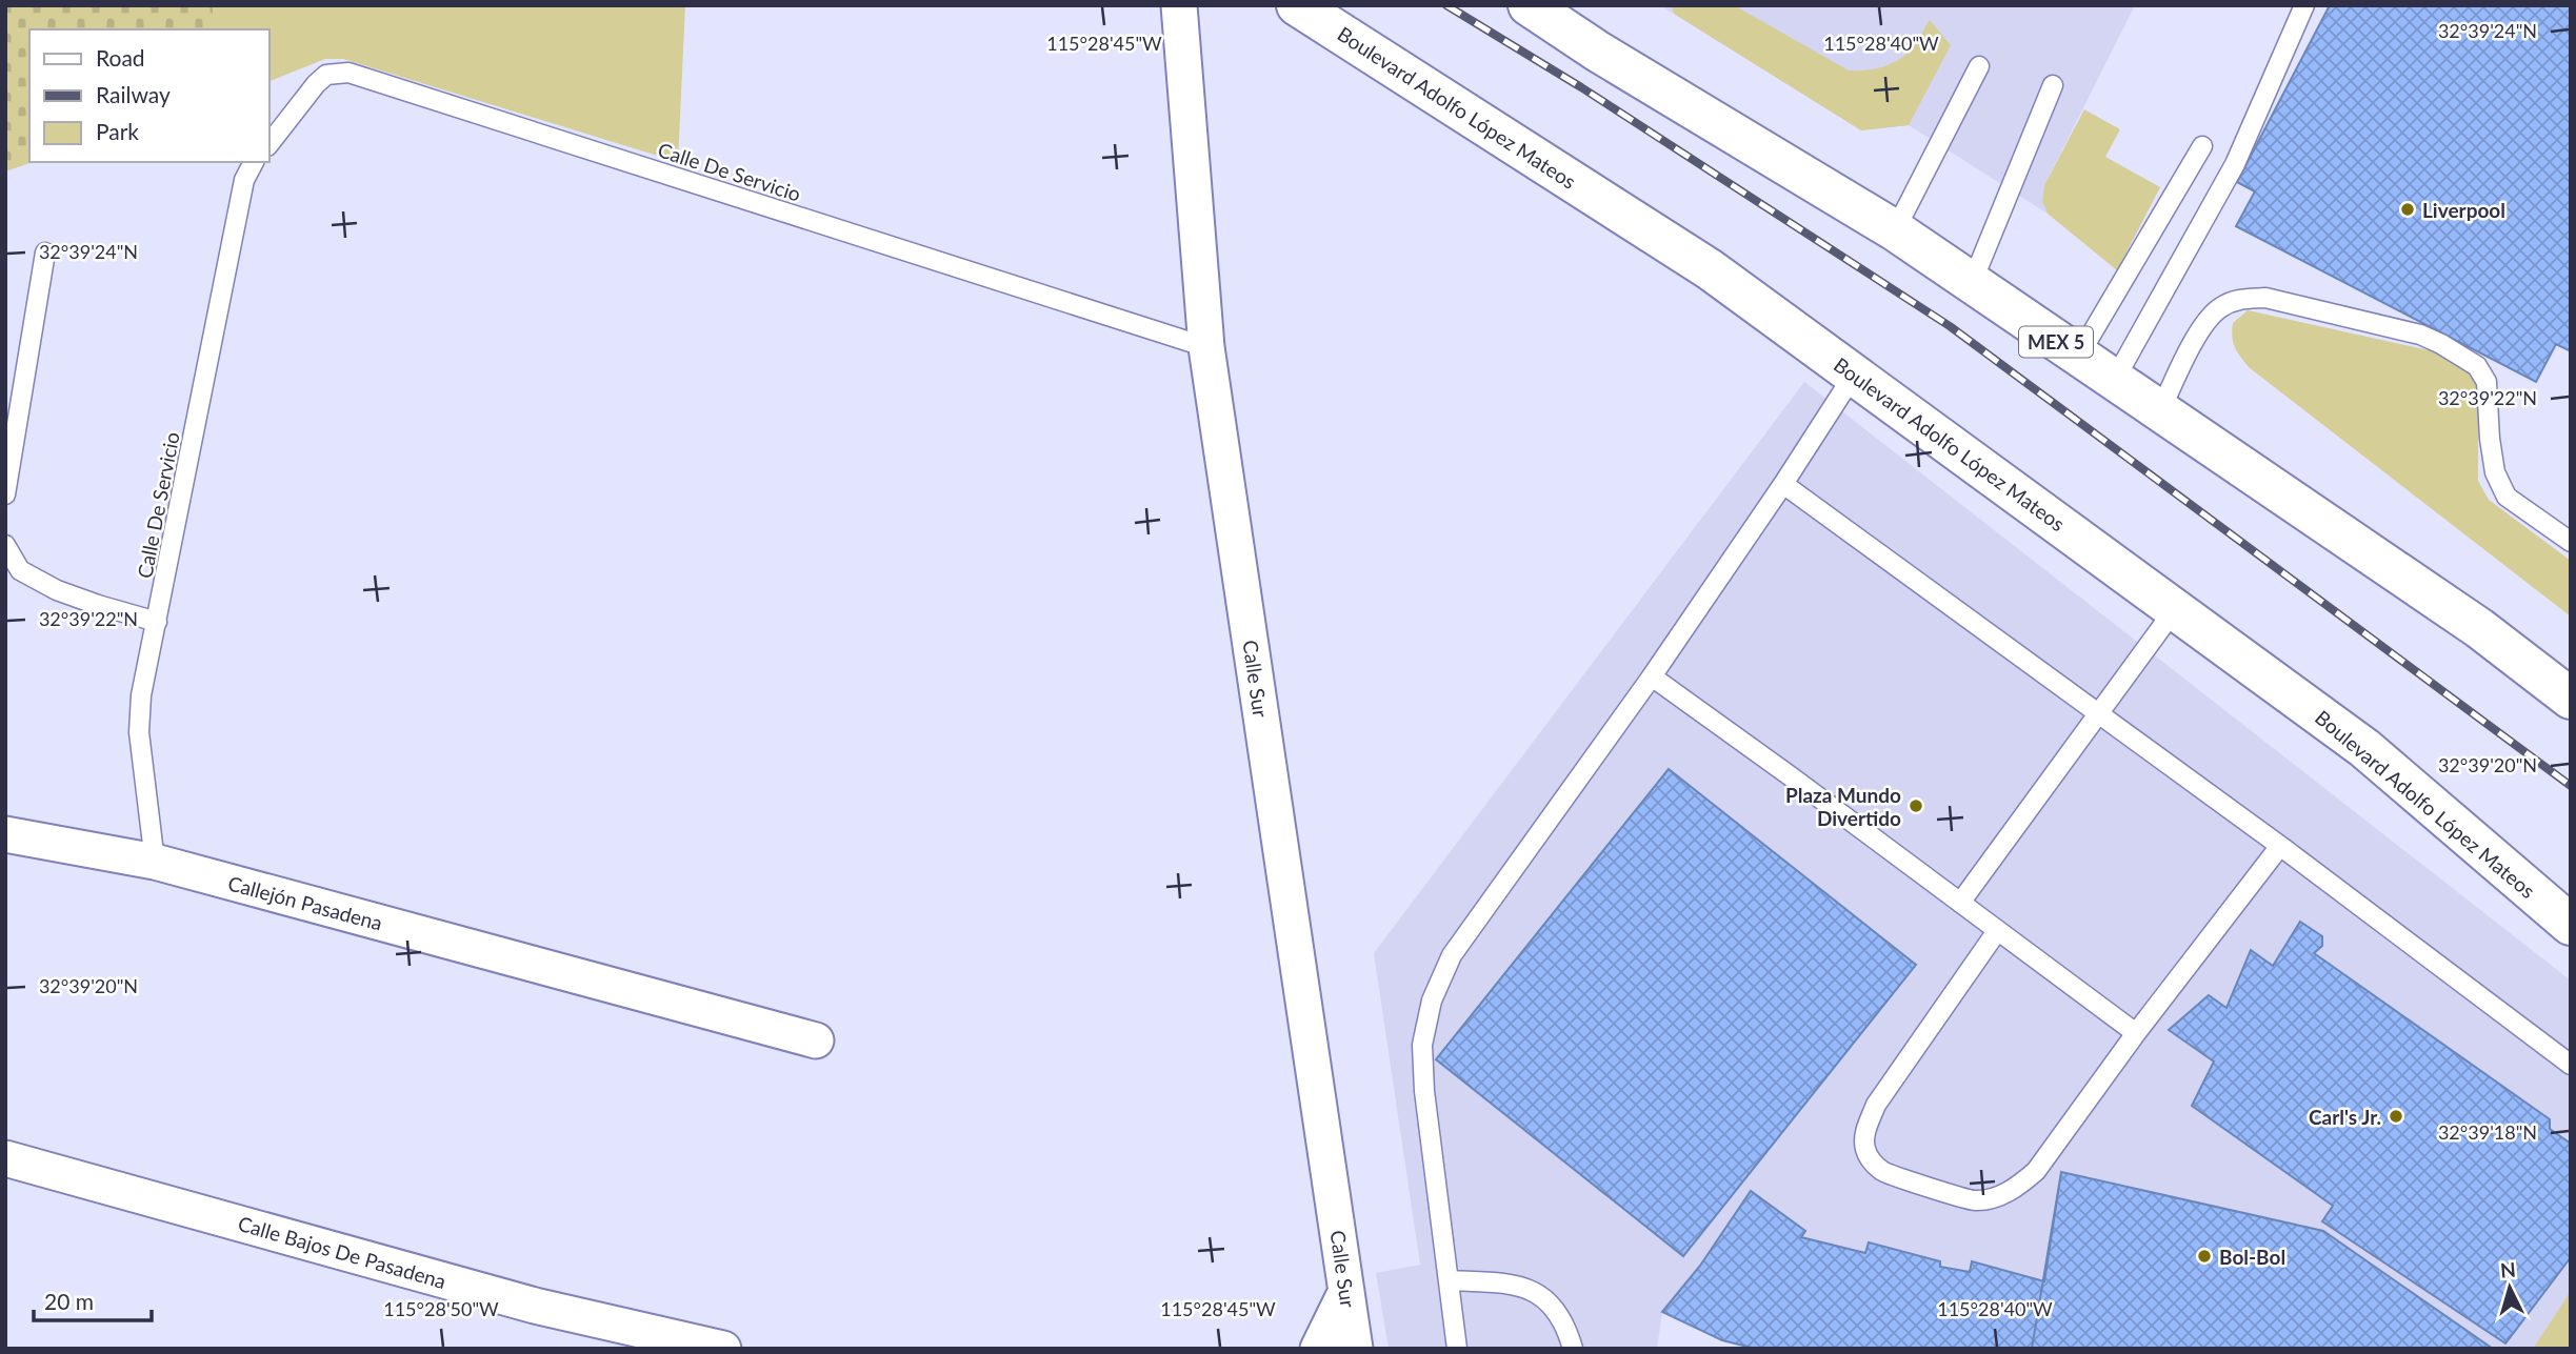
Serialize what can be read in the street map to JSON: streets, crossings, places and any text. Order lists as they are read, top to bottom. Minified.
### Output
{"streets":{"main road":["Boulevard Adolfo López Mateos","MEX 5"],"street":["Calle Sur","Callejón Pasadena","Calle Bajos De Pasadena"],"lane":["Calle De Servicio"]},"crossings":[["Calle De Servicio","Calle Sur"],["Calle De Servicio","Callejón Pasadena"]],"places":["Liverpool","Plaza Mundo Divertido","Carl's Jr.","Bol-Bol"],"legend":["Road","Railway","Park"],"scale_bar":"20 m","north":"top","coordinates":["32°39'24\"N","115°28'45\"W","115°28'40\"W","32°39'22\"N","32°39'20\"N","32°39'18\"N","115°28'50\"W"]}
